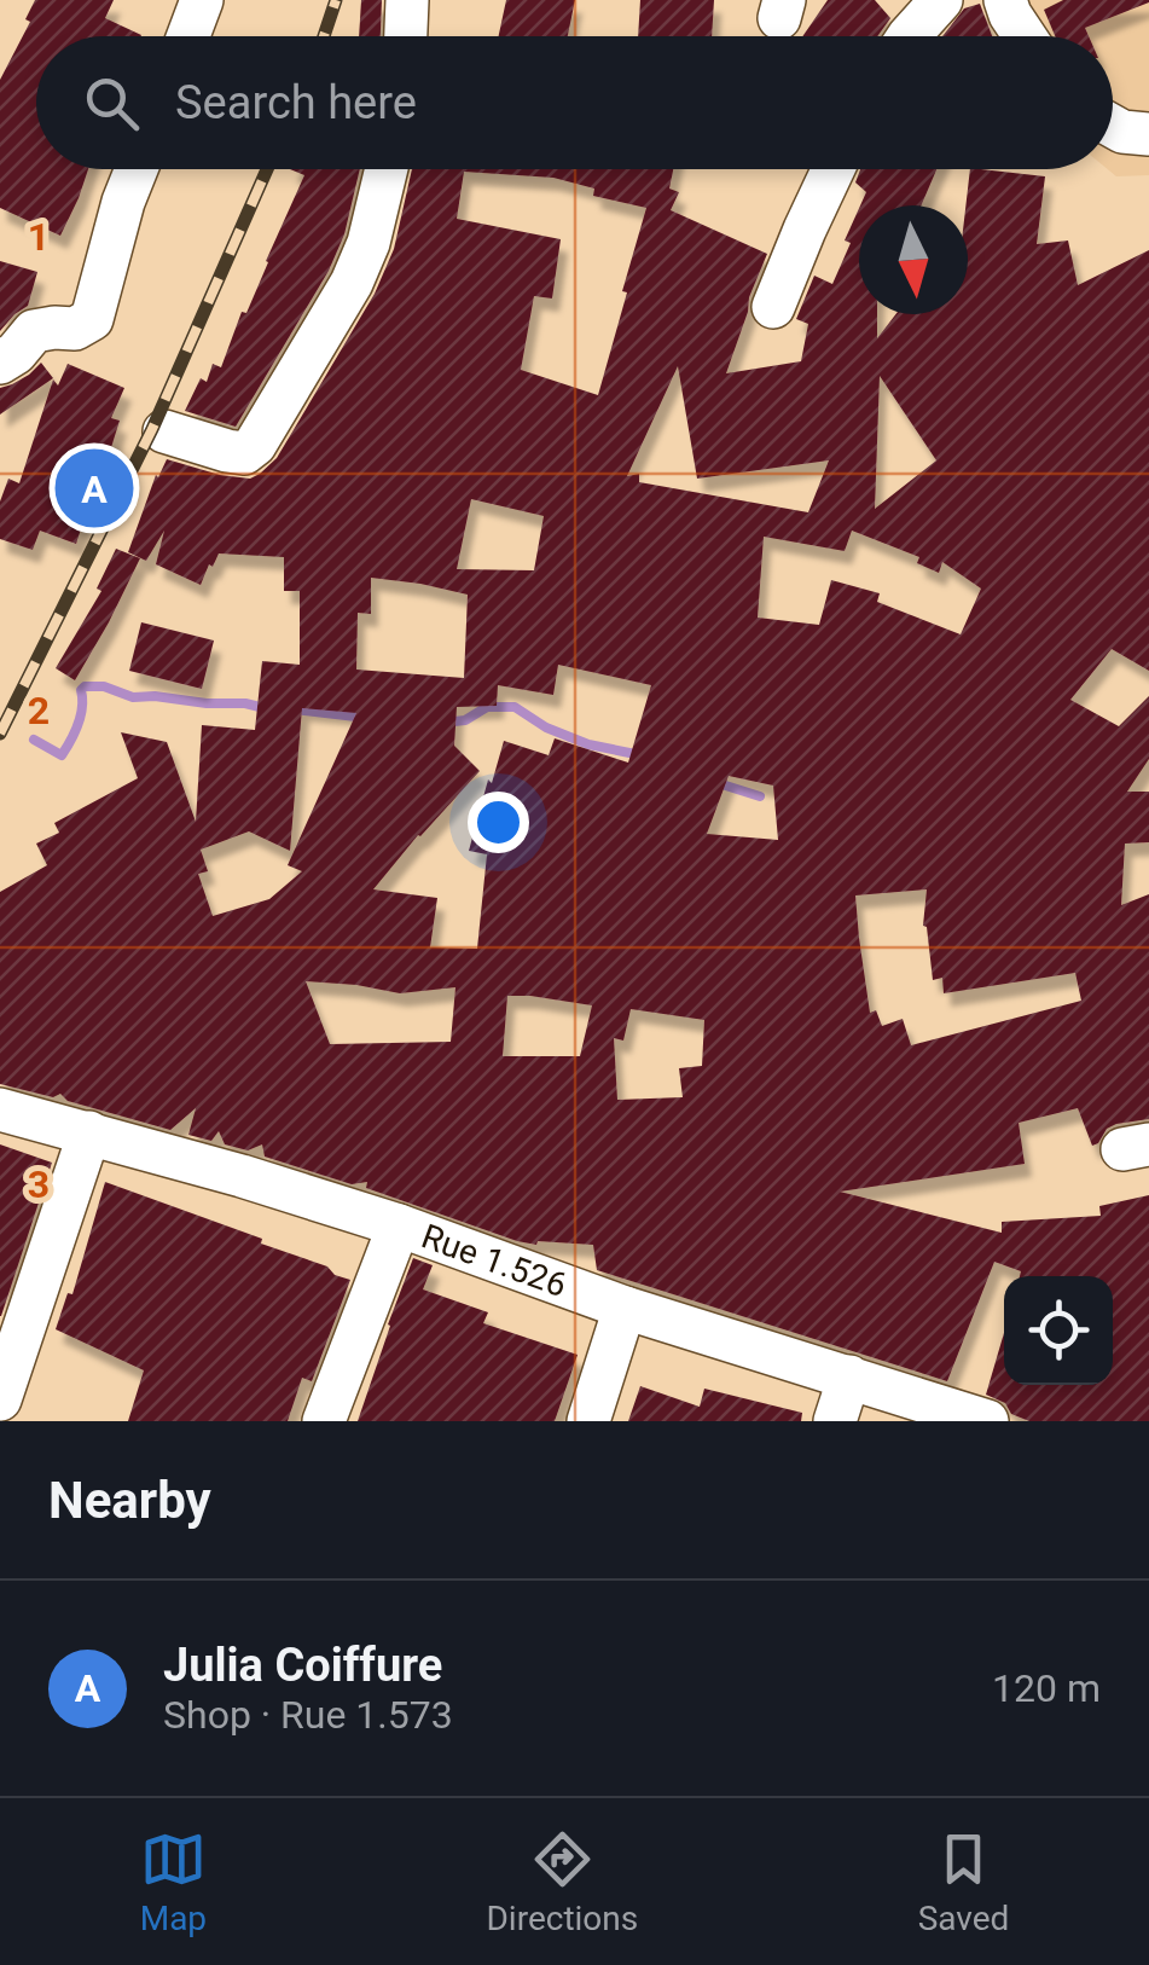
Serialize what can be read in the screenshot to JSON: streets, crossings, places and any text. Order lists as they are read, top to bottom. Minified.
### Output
{"streets":{"street":["Rue 1.526"]},"north":"bottom","page":{"search":"Search here","pins":"A","heading":"Nearby","list":[{"mark":"A","name":"Julia Coiffure","note":"Shop · Rue 1.573","value":"120 m"}],"nav":["Map","Directions","Saved"]},"grid":{"rows":["1","2","3"]}}
